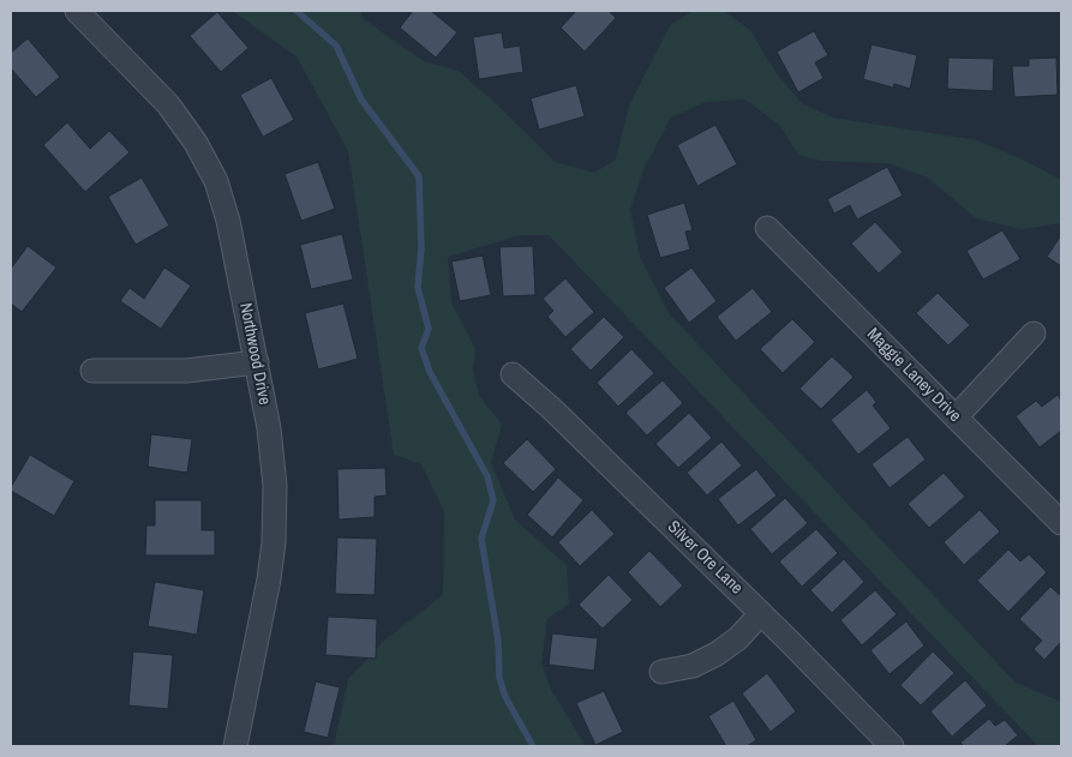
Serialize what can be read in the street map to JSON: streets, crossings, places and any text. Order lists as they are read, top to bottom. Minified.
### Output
{"streets":{"street":["Northwood Drive","Maggie Laney Drive","Silver Ore Lane"]}}
